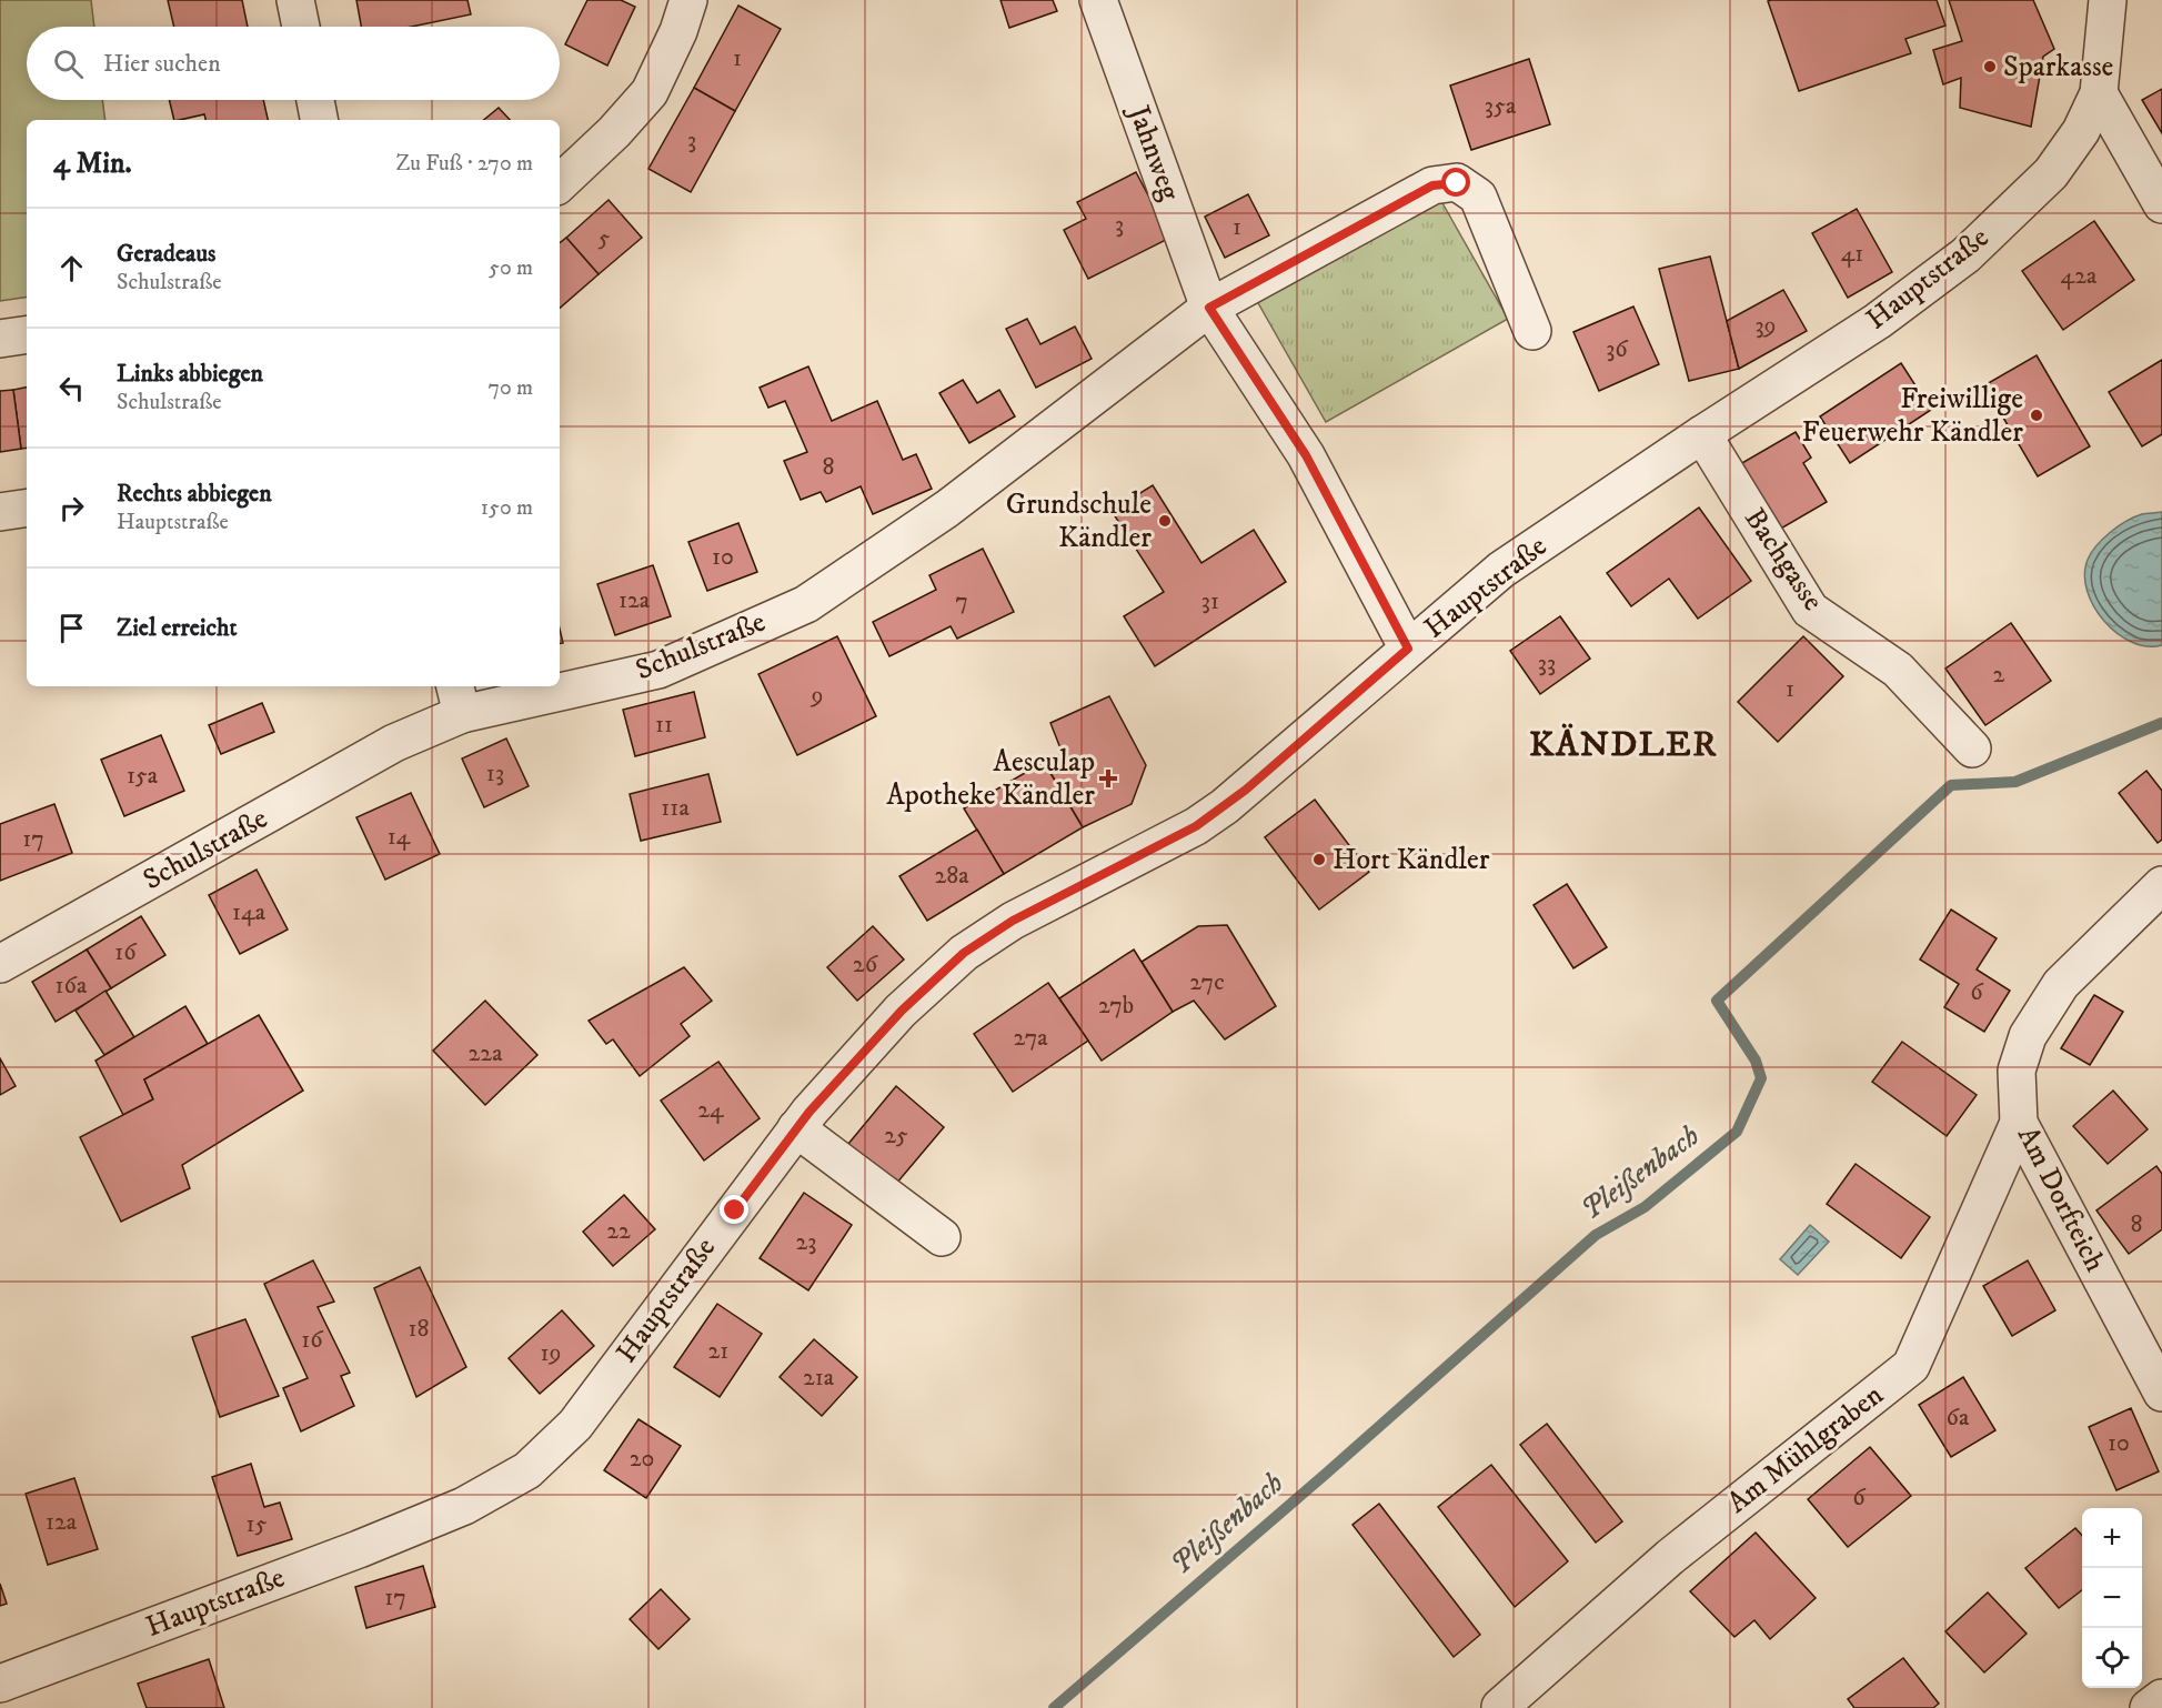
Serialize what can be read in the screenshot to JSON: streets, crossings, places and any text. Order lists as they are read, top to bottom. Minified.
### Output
{"streets":{"street":["Jahnweg","Hauptstraße","Bachgasse","Schulstraße","Am Dorfteich","Am Mühlgraben"]},"crossings":[["Jahnweg","Schulstraße"],["Hauptstraße","Bachgasse"],["Am Dorfteich","Am Mühlgraben"]],"districts":["KÄNDLER"],"water":["Pleißenbach"],"places":{"other":["Sparkasse","Freiwillige Feuerwehr Kändler","Grundschule Kändler","Hort Kändler"],"health":["Aesculap Apotheke Kändler"]},"house_numbers":["1","35a","3","3","1","5","41","42a","39","36","8","10","12a","7","31","33","2","1","9","11","13","15a","11a","14","17","28a","14a","16","26","27c","16a","6","27b","27a","22a","24","25","8","22","23","18","16","21","19","21a","6a","10","20","6","12a","15","17"],"page":{"search":"Hier suchen","heading":["4 Min.","Zu Fuß · 270 m"],"list":[["Geradeaus","Schulstraße","50 m"],["Links abbiegen","Schulstraße","70 m"],["Rechts abbiegen","Hauptstraße","150 m"],"Ziel erreicht"],"map_buttons":["+","−"]}}
